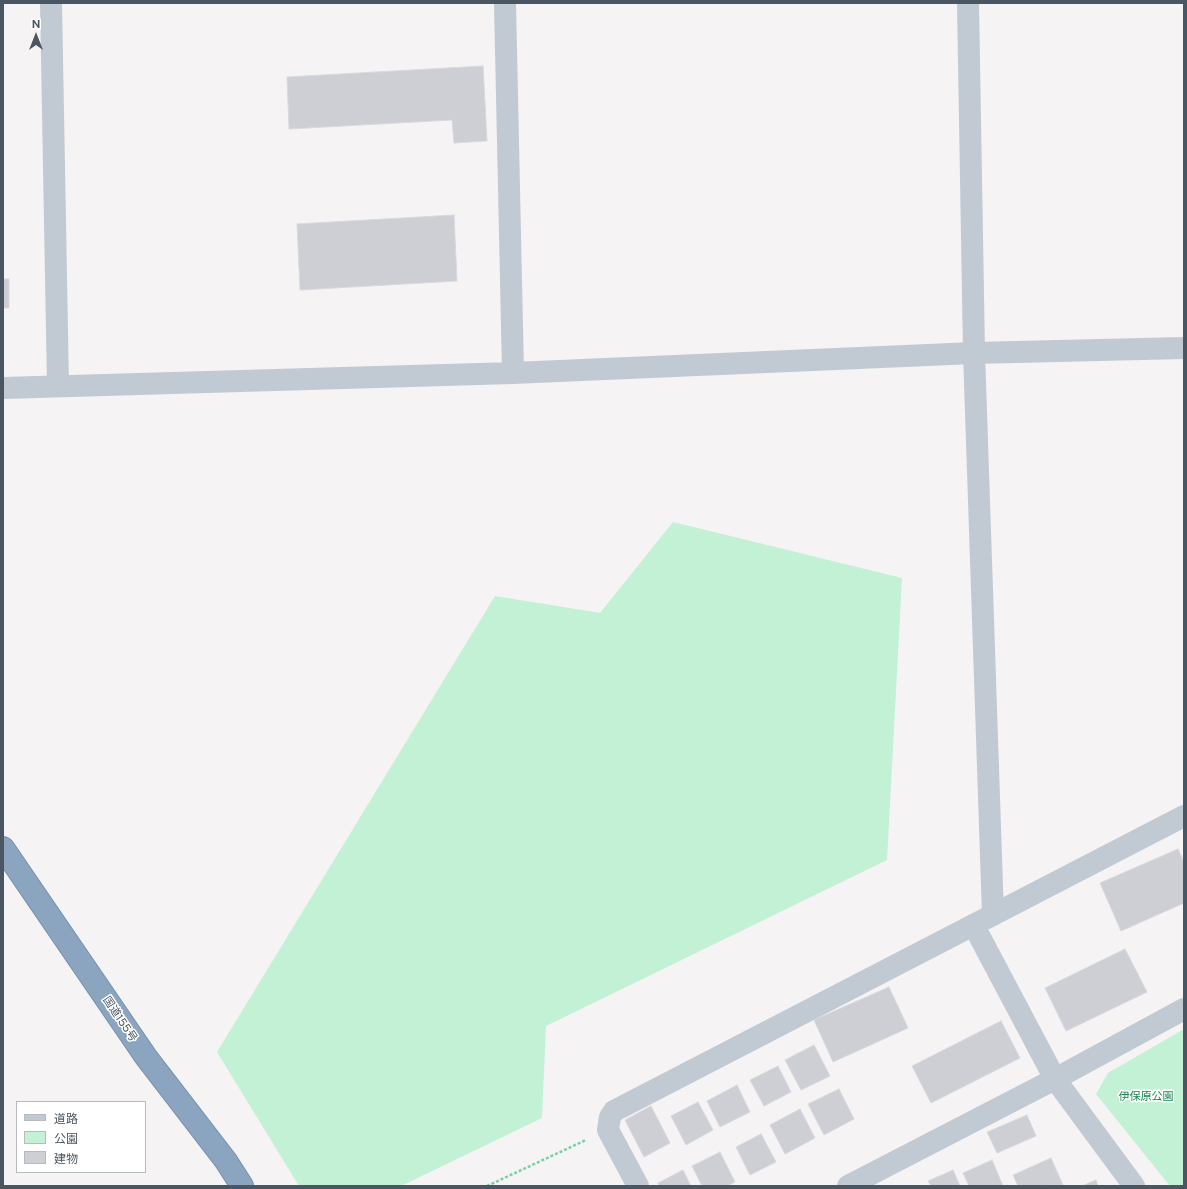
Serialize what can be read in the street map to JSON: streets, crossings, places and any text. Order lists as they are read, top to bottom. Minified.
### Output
{"streets":{"highway":["国道155号"]},"parks":["伊保原公園"],"legend":["道路","公園","建物"],"north":"top"}
